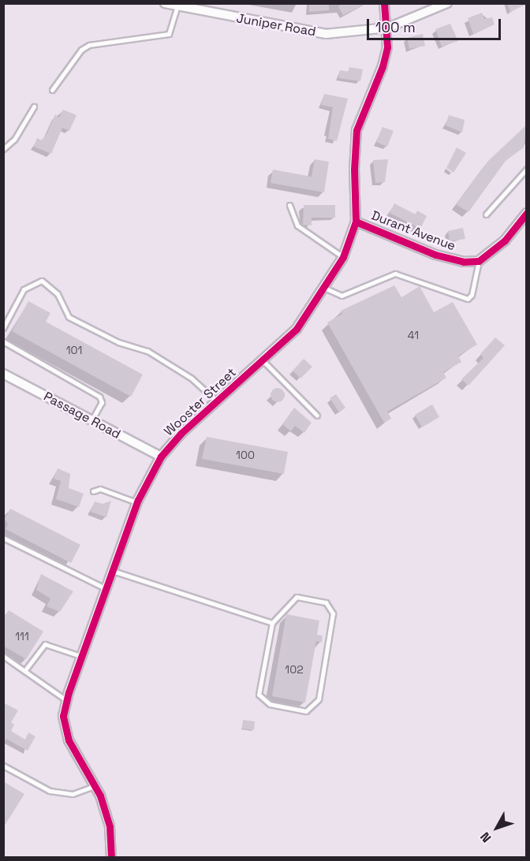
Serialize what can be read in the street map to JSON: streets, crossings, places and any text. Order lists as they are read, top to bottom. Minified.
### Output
{"streets":{"street":["Juniper Road","Durant Avenue","Wooster Street","Passage Road"]},"crossings":[["Juniper Road","Wooster Street"],["Durant Avenue","Wooster Street"],["Wooster Street","Passage Road"]],"house_numbers":["41","101","100","111","102"],"scale_bar":"100 m","north":"bottom left"}
